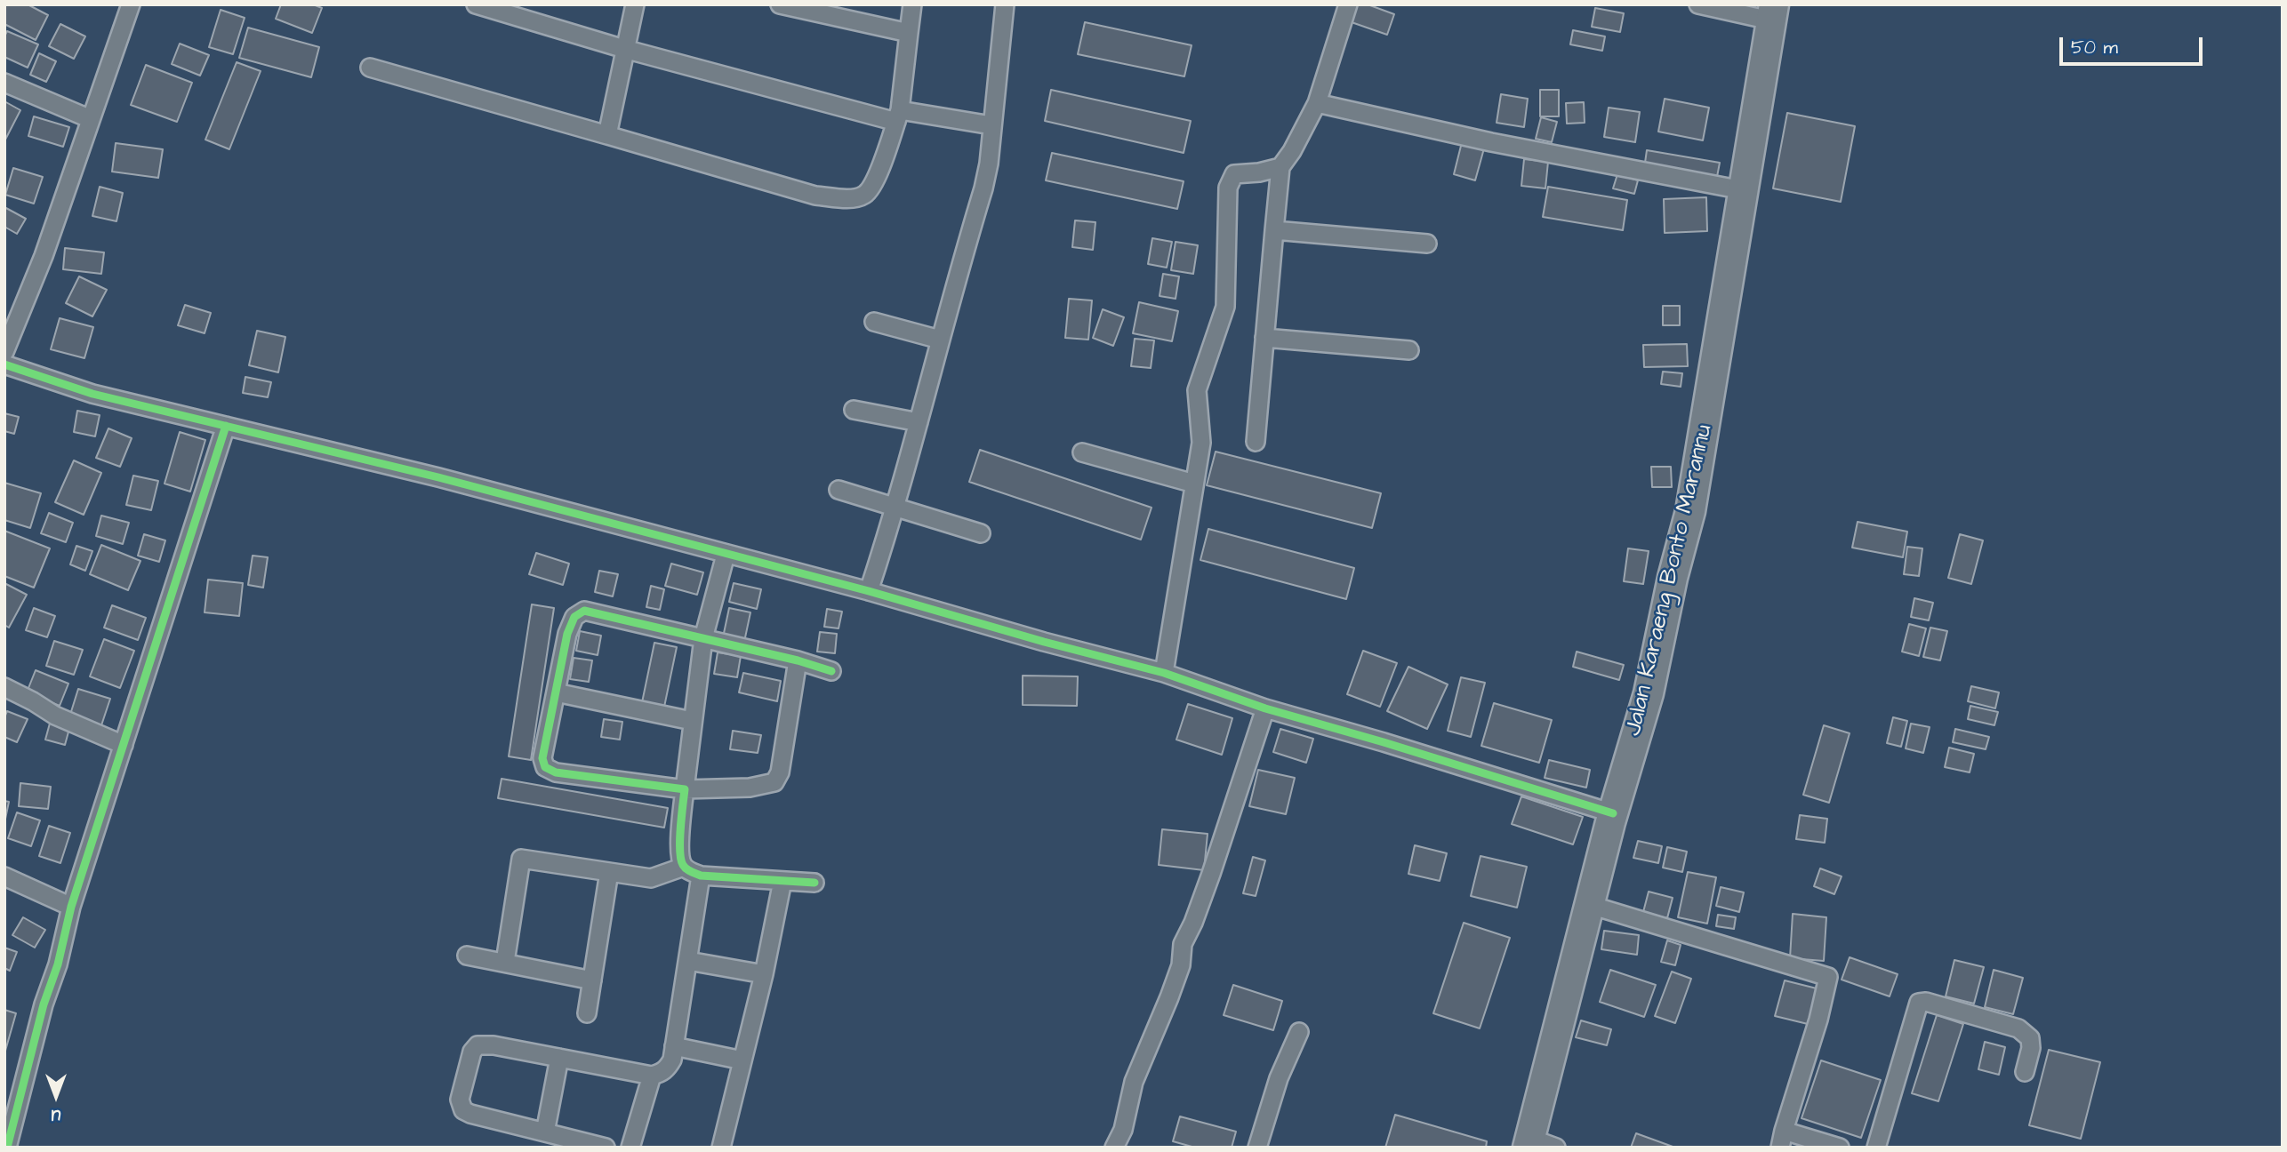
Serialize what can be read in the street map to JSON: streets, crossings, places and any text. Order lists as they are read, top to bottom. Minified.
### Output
{"streets":{"main road":["Jalan Karaeng Bonto Marannu"]},"scale_bar":"50 m","north":"bottom"}
